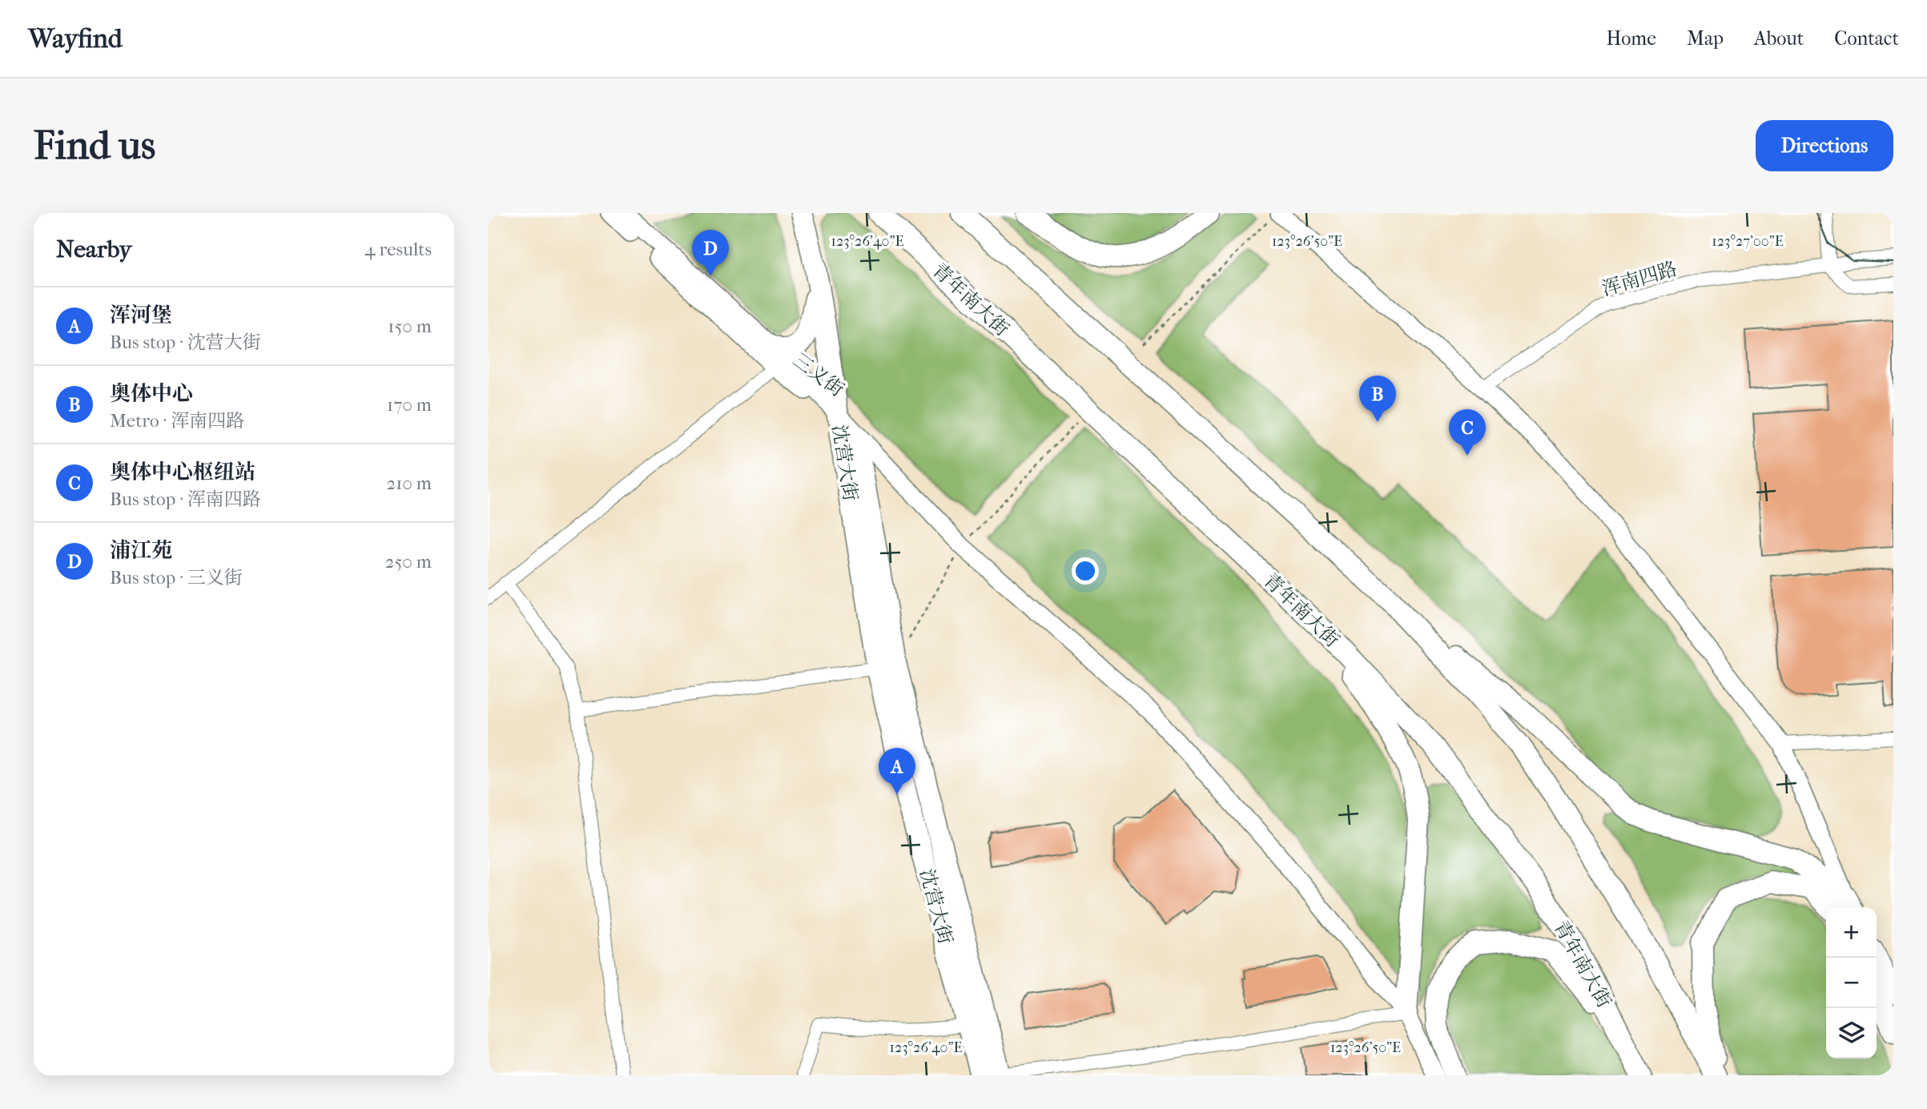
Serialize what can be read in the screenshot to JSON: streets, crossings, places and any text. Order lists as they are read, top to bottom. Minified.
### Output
{"streets":{"main road":["青年南大街","沈营大街"],"street":["浑南四路","三义街"]},"crossings":[["三义街","沈营大街"]],"page":{"header":"Wayfind","nav":["Home","Map","About","Contact"],"buttons":"Directions","title":"Find us","heading":["Nearby","4 results"],"pins":["D","B","C","A"],"list":[{"mark":"A","name":"浑河堡","note":"Bus stop · 沈营大街","value":"150 m"},{"mark":"B","name":"奥体中心","note":"Metro · 浑南四路","value":"170 m"},{"mark":"C","name":"奥体中心枢纽站","note":"Bus stop · 浑南四路","value":"210 m"},{"mark":"D","name":"浦江苑","note":"Bus stop · 三义街","value":"250 m"}],"map_buttons":["+","−"]},"coordinates":["123°26'40\"E","123°26'50\"E","123°27'00\"E"]}
